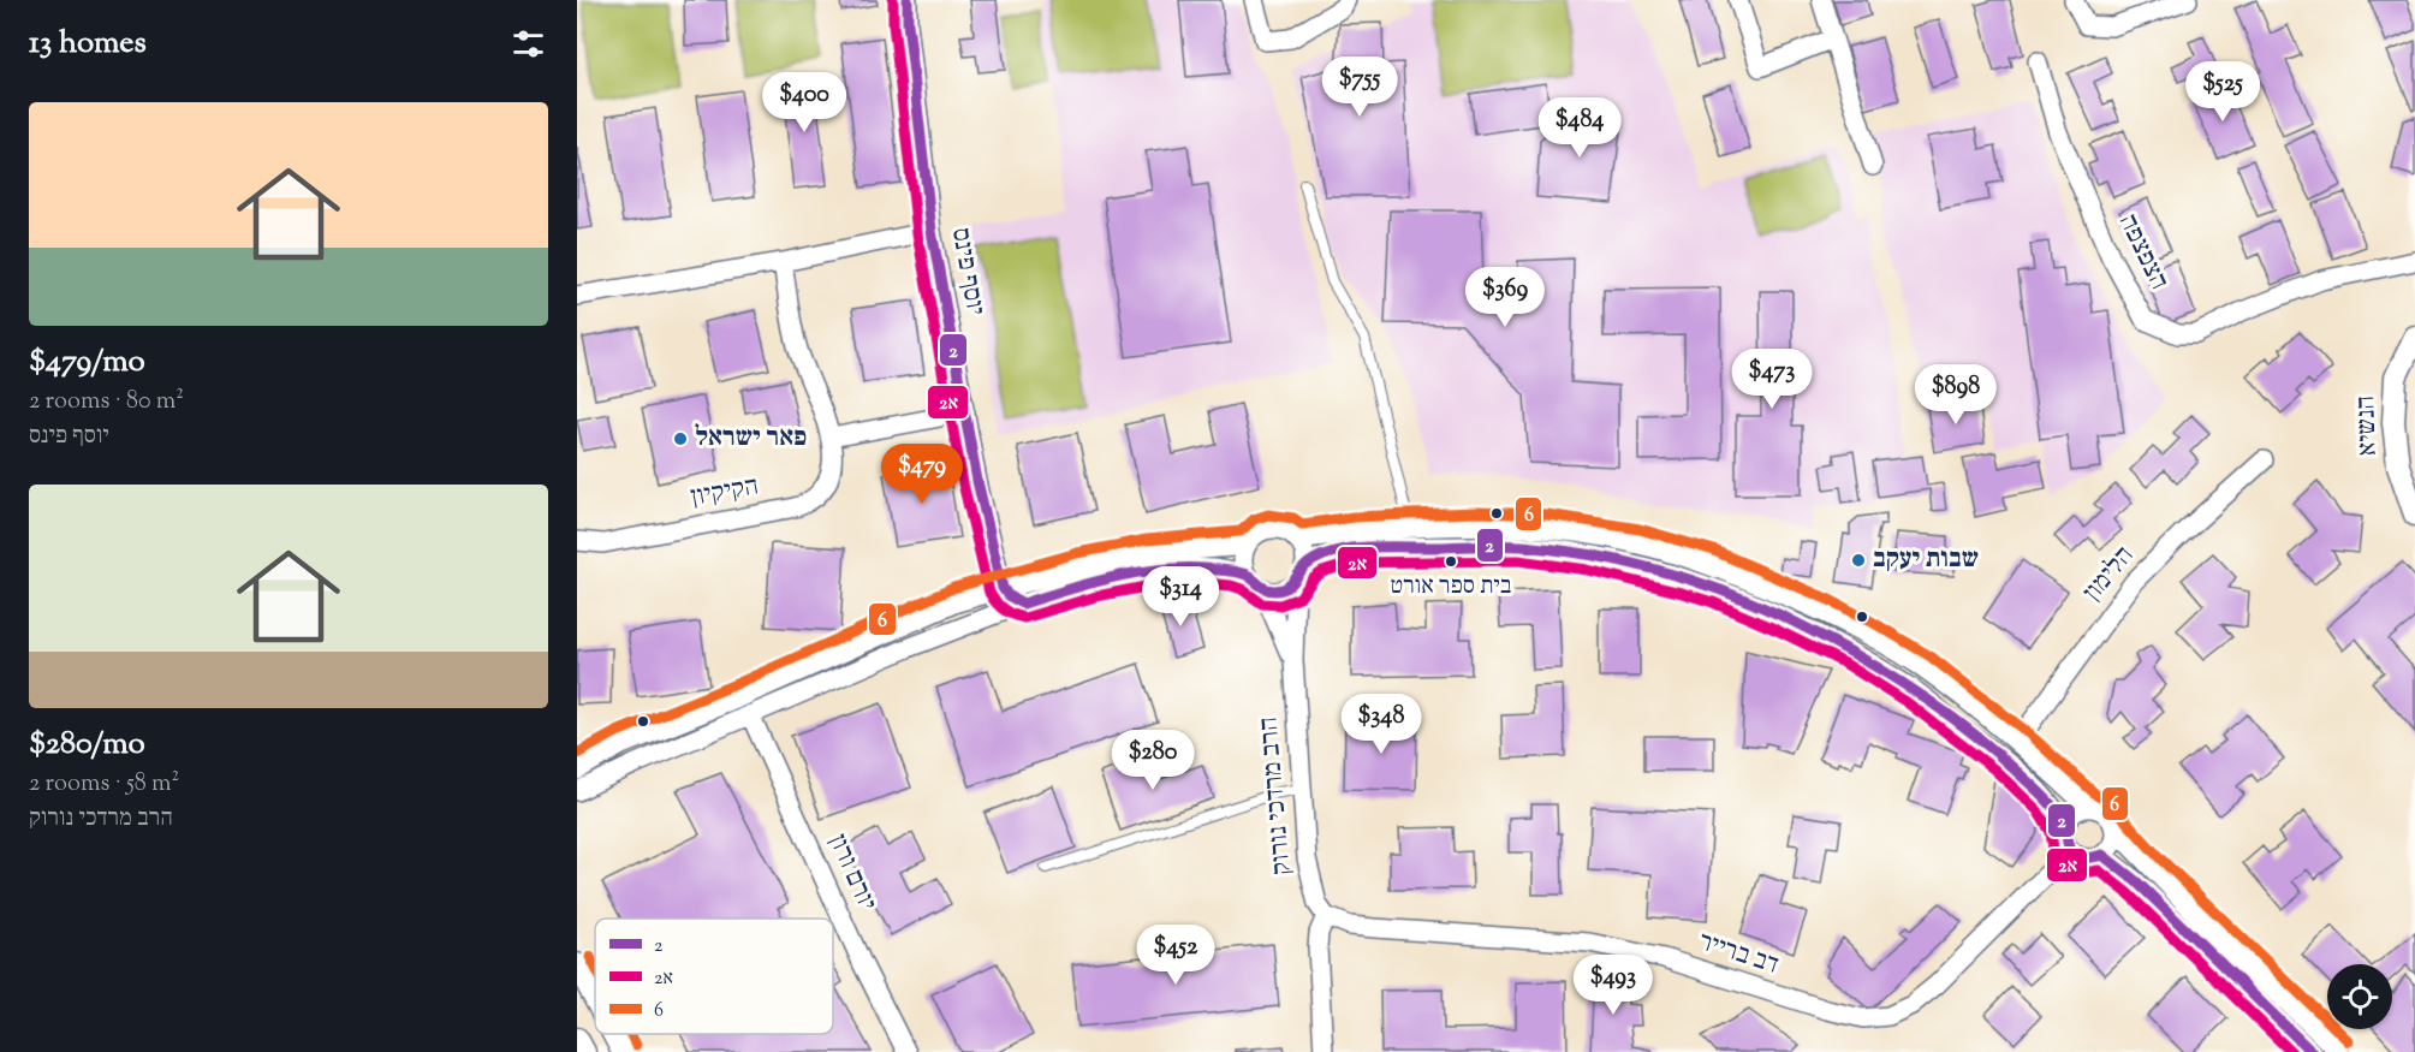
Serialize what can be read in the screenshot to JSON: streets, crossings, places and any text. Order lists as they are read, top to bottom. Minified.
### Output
{"streets":{"street":["הצפצפה","יוסף פינס","הנשיא","הקיקיון","הלימון","הרב מרדכי נורוק","יורם ורון","דב ברייר"]},"crossings":[["הרב מרדכי נורוק","דב ברייר"]],"places":["פאר ישראל","שבות יעקב","בית ספר אורט"],"lines":["transit line 2","transit line 2א","transit line 6"],"legend":["2","2א","6"],"page":{"heading":"13 homes","price":["$755","$525","$400","$484","$369","$473","$898","$479","$314","$348","$280","$452","$493"],"list":[{"name":"$479/mo","note":"2 rooms · 80 m² · יוסף פינס"},{"name":"$280/mo","note":"2 rooms · 58 m² · הרב מרדכי נורוק"}]}}
